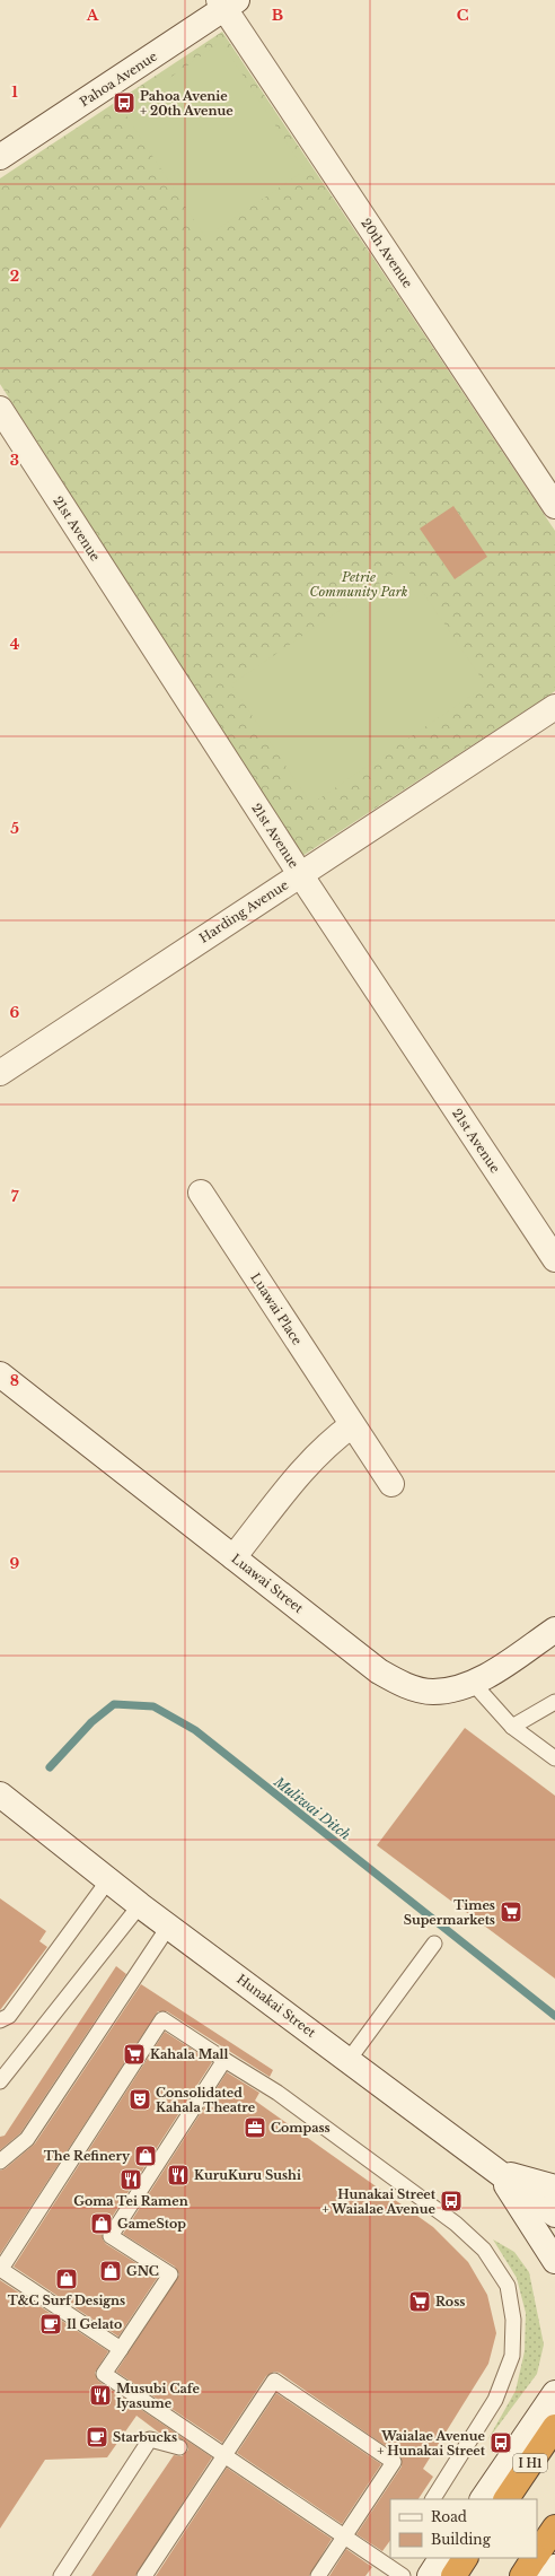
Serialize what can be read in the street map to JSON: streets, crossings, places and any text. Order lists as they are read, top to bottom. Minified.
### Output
{"streets":{"highway":["I H1"],"street":["Pahoa Avenue","20th Avenue","21st Avenue","Harding Avenue","Luawai Place","Luawai Street","Hunakai Street"]},"crossings":[["Pahoa Avenue","20th Avenue"],["21st Avenue","Harding Avenue"]],"water":["Muliwai Ditch"],"parks":["Petrie Community Park"],"places":{"bus stop":["Pahoa Avenie + 20th Avenue","Hunakai Street + Waialae Avenue","Waialae Avenue + Hunakai Street"],"supermarket":["Times Supermarkets","Kahala Mall","Ross"],"theatre":["Consolidated Kahala Theatre"],"office":["Compass"],"shop":["The Refinery","GameStop","GNC","T&C Surf Designs"],"restaurant":["KuruKuru Sushi","Goma Tei Ramen","Musubi Cafe Iyasume"],"cafe":["Il Gelato","Starbucks"]},"legend":["Road","Building"],"grid":{"columns":["A","B","C"],"rows":["1","2","3","4","5","6","7","8","9"]}}
